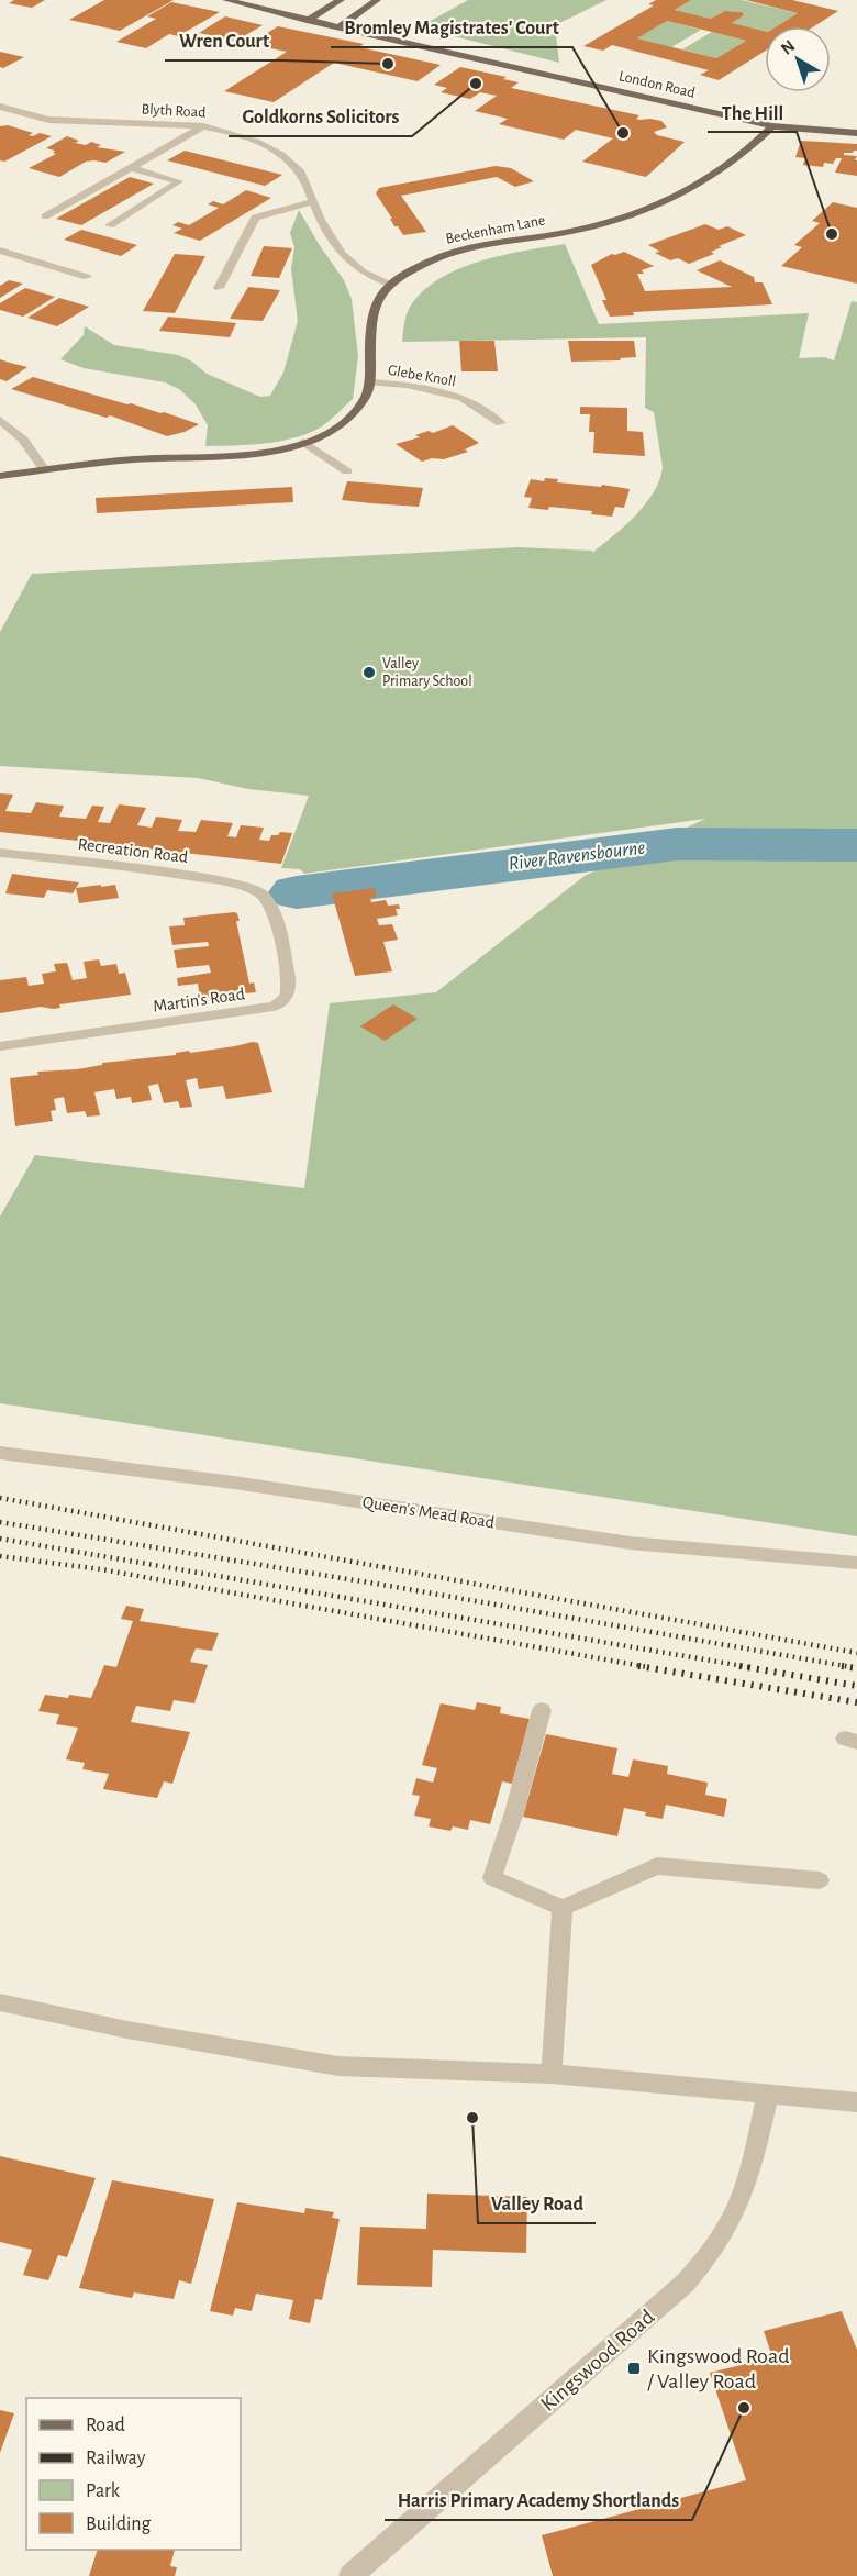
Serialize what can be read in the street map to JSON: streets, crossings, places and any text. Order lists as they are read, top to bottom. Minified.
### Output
{"streets":{"main road":["London Road","Beckenham Lane"],"street":["Blyth Road","Glebe Knoll","Recreation Road","Martin's Road","Queen's Mead Road","Kingswood Road"]},"crossings":[["London Road","Beckenham Lane"],["Blyth Road","Beckenham Lane"],["Beckenham Lane","Glebe Knoll"],["Recreation Road","Martin's Road"]],"water":["River Ravensbourne"],"places":{"other":["Wren Court","Goldkorns Solicitors","Bromley Magistrates' Court","The Hill","Valley Primary School","Valley Road","Harris Primary Academy Shortlands"],"transit":["Kingswood Road / Valley Road"]},"legend":["Road","Railway","Park","Building"],"north":"top left"}
